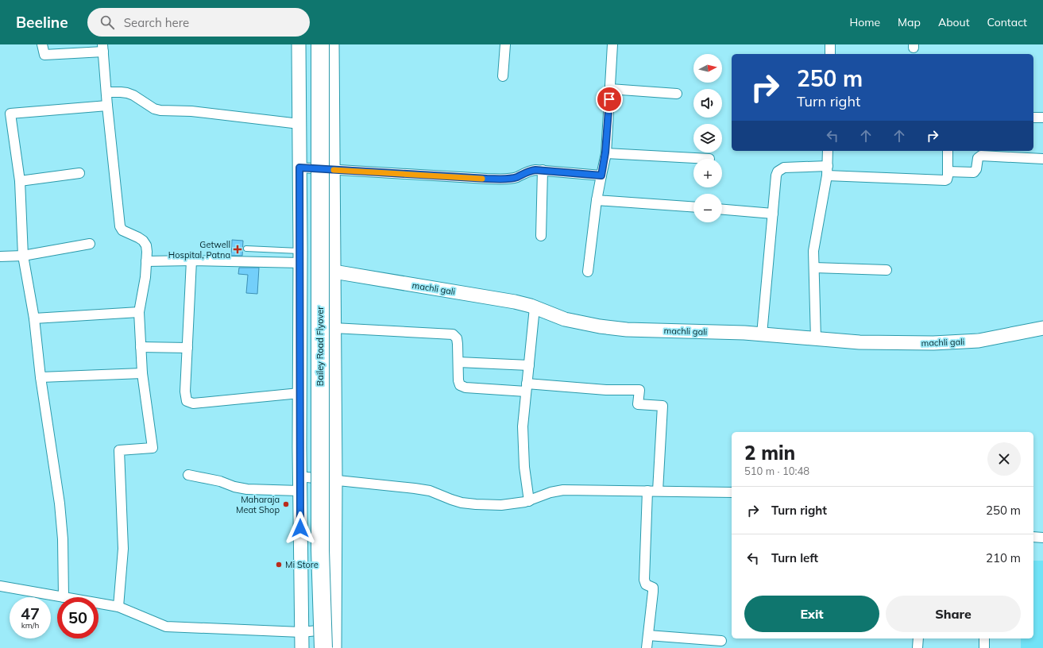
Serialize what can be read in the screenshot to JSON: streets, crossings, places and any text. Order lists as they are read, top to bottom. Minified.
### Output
{"streets":{"highway":["Bailey Road Flyover"],"main road":["machli gali"]},"places":{"health":["Getwell Hospital, Patna"],"other":["Maharaja Meat Shop","Mi Store"]},"north":"right","page":{"header":"Beeline","search":"Search here","nav":["Home","Map","About","Contact"],"map_buttons":["+","−"],"turn":["250 m","Turn right"],"heading":["2 min","510 m · 10:48"],"list":[{"name":"Turn right","value":"250 m"},{"name":"Turn left","value":"210 m"}],"buttons":["Exit","Share"],"speed":"47 km/h","limit":"50"}}
